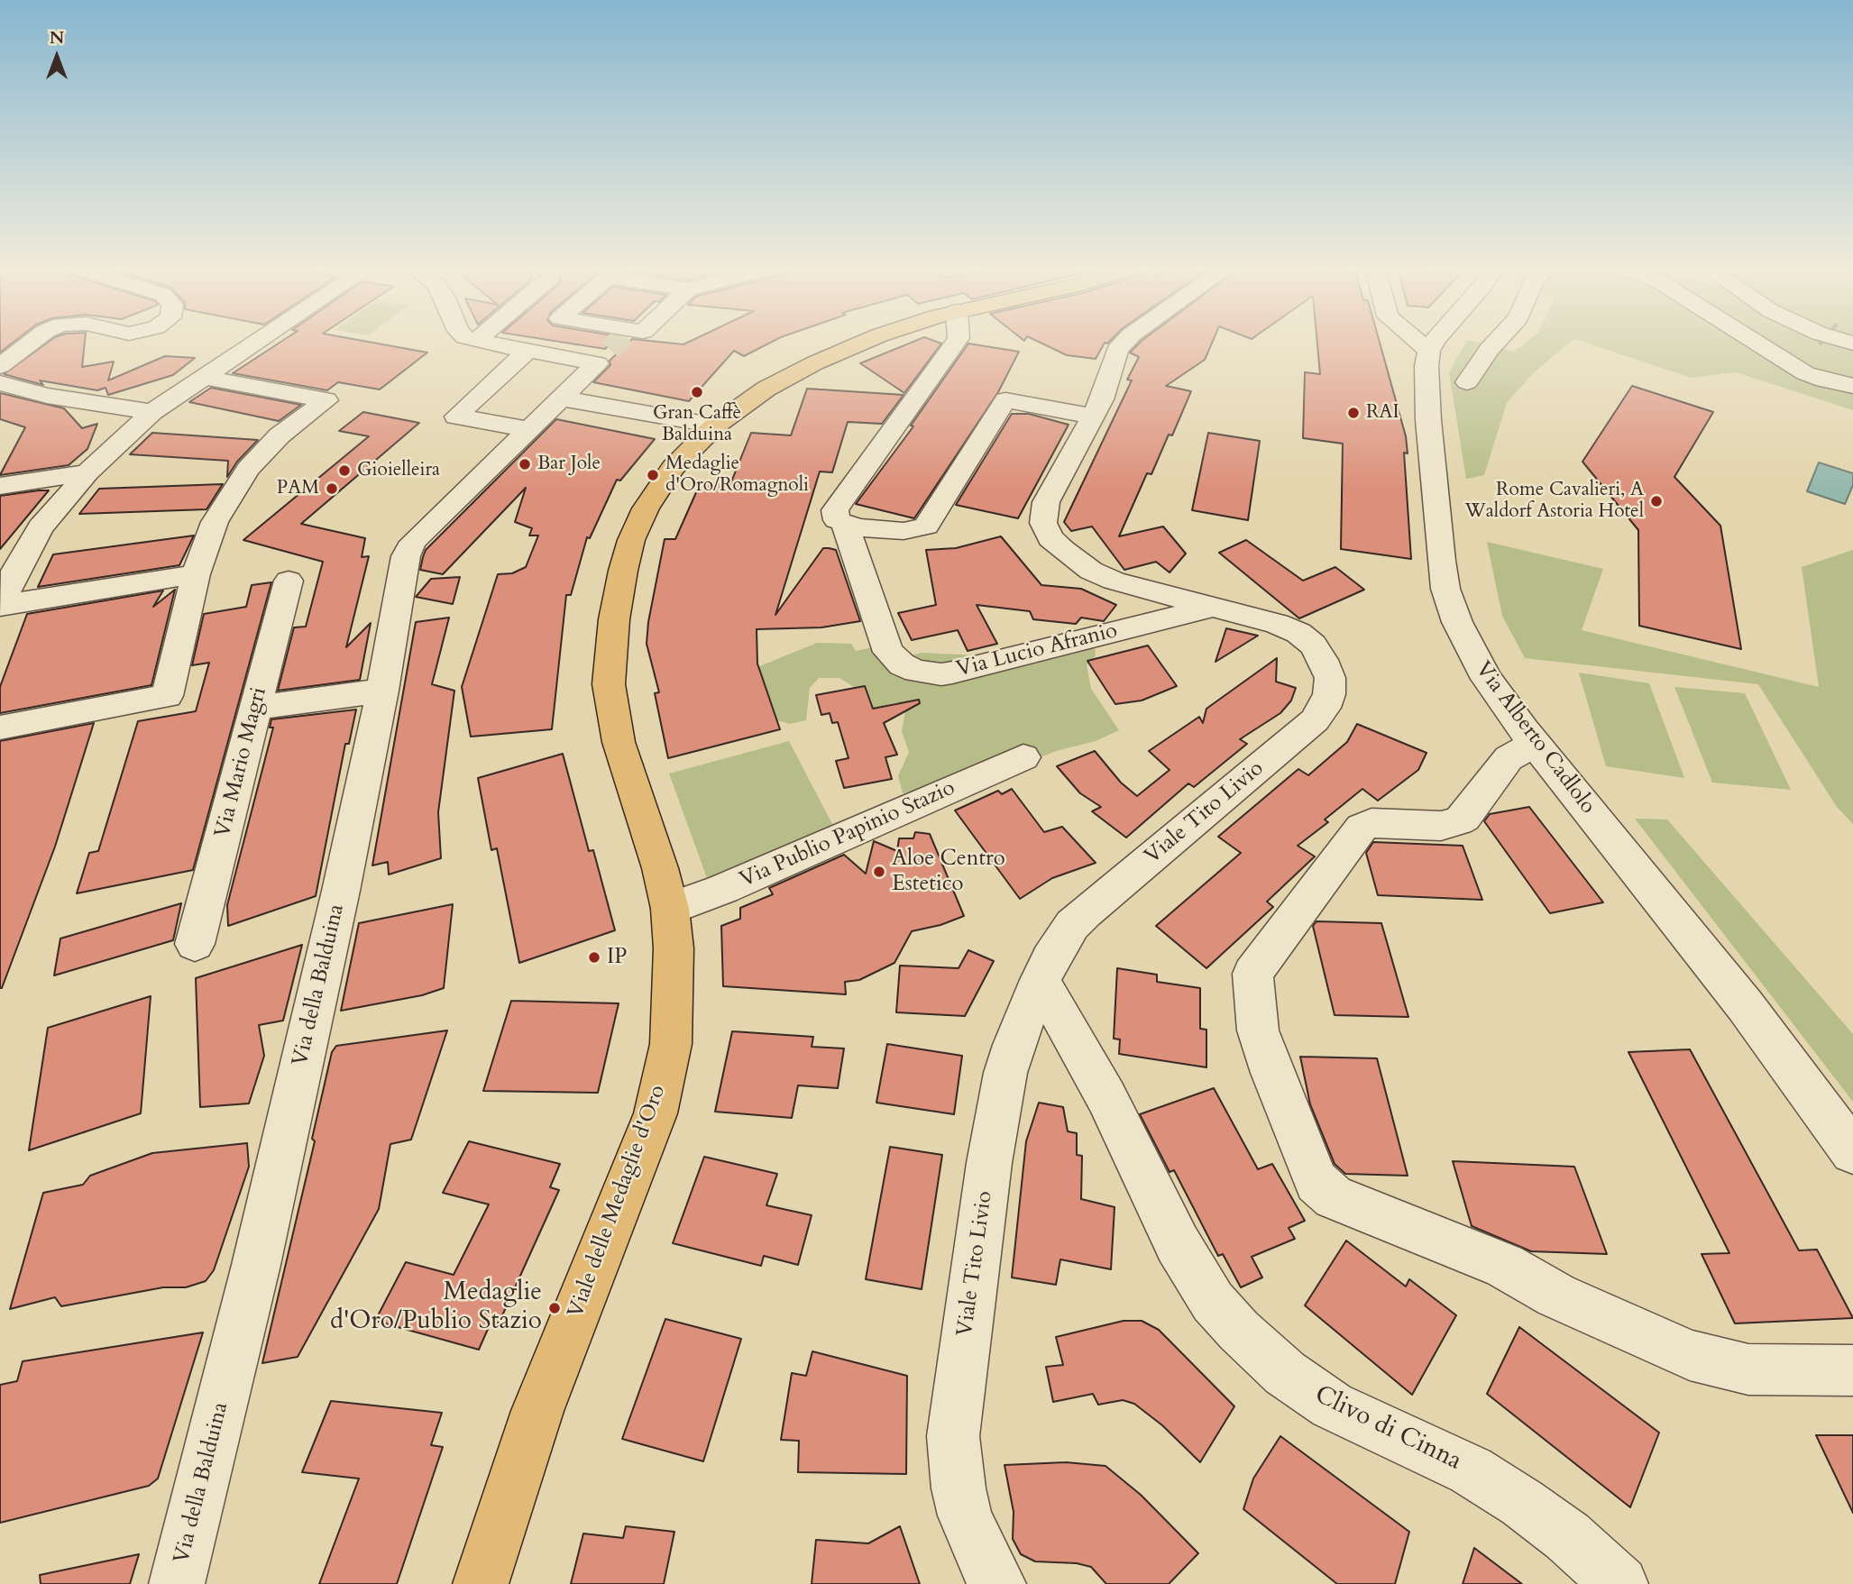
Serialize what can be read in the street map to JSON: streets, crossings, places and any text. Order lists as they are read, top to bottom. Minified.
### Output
{"streets":{"main road":["Viale delle Medaglie d'Oro"],"street":["Via Lucio Afranio","Via Alberto Cadlolo","Via Mario Magri","Viale Tito Livio","Via Publio Papinio Stazio","Via della Balduina","Clivo di Cinna"]},"crossings":[["Via Lucio Afranio","Viale Tito Livio"],["Viale Tito Livio","Clivo di Cinna"],["Via Publio Papinio Stazio","Viale delle Medaglie d'Oro"]],"places":["Gran Caffè Balduina","RAI","Bar Jole","Gioielleira","Medaglie d'Oro/Romagnoli","PAM","Rome Cavalieri, A Waldorf Astoria Hotel","Aloe Centro Estetico","IP","Medaglie d'Oro/Publio Stazio"],"north":"top"}
